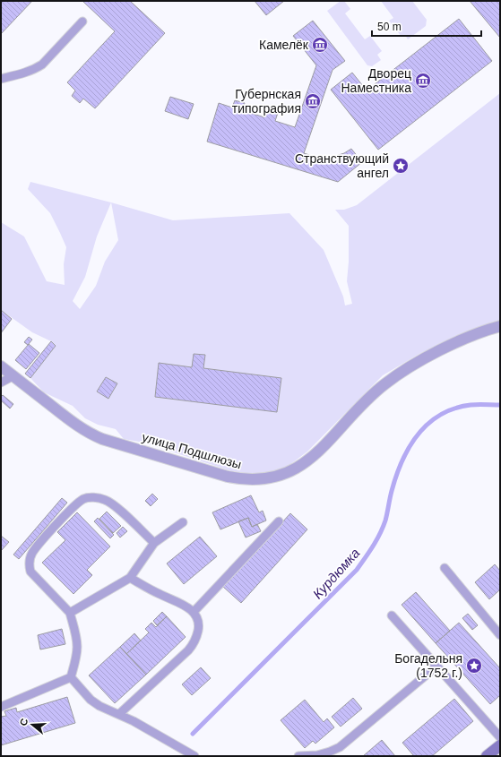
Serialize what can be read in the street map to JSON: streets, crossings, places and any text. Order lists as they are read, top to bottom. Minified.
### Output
{"streets":{"street":["улица Подшлюзы"]},"water":["Курдюмка"],"places":{"museum":["Камелёк","Дворец Наместника","Губернская типография"],"place":["Странствующий ангел","Богадельня (1752 г.)"]},"scale_bar":"50 m","north":"left"}
